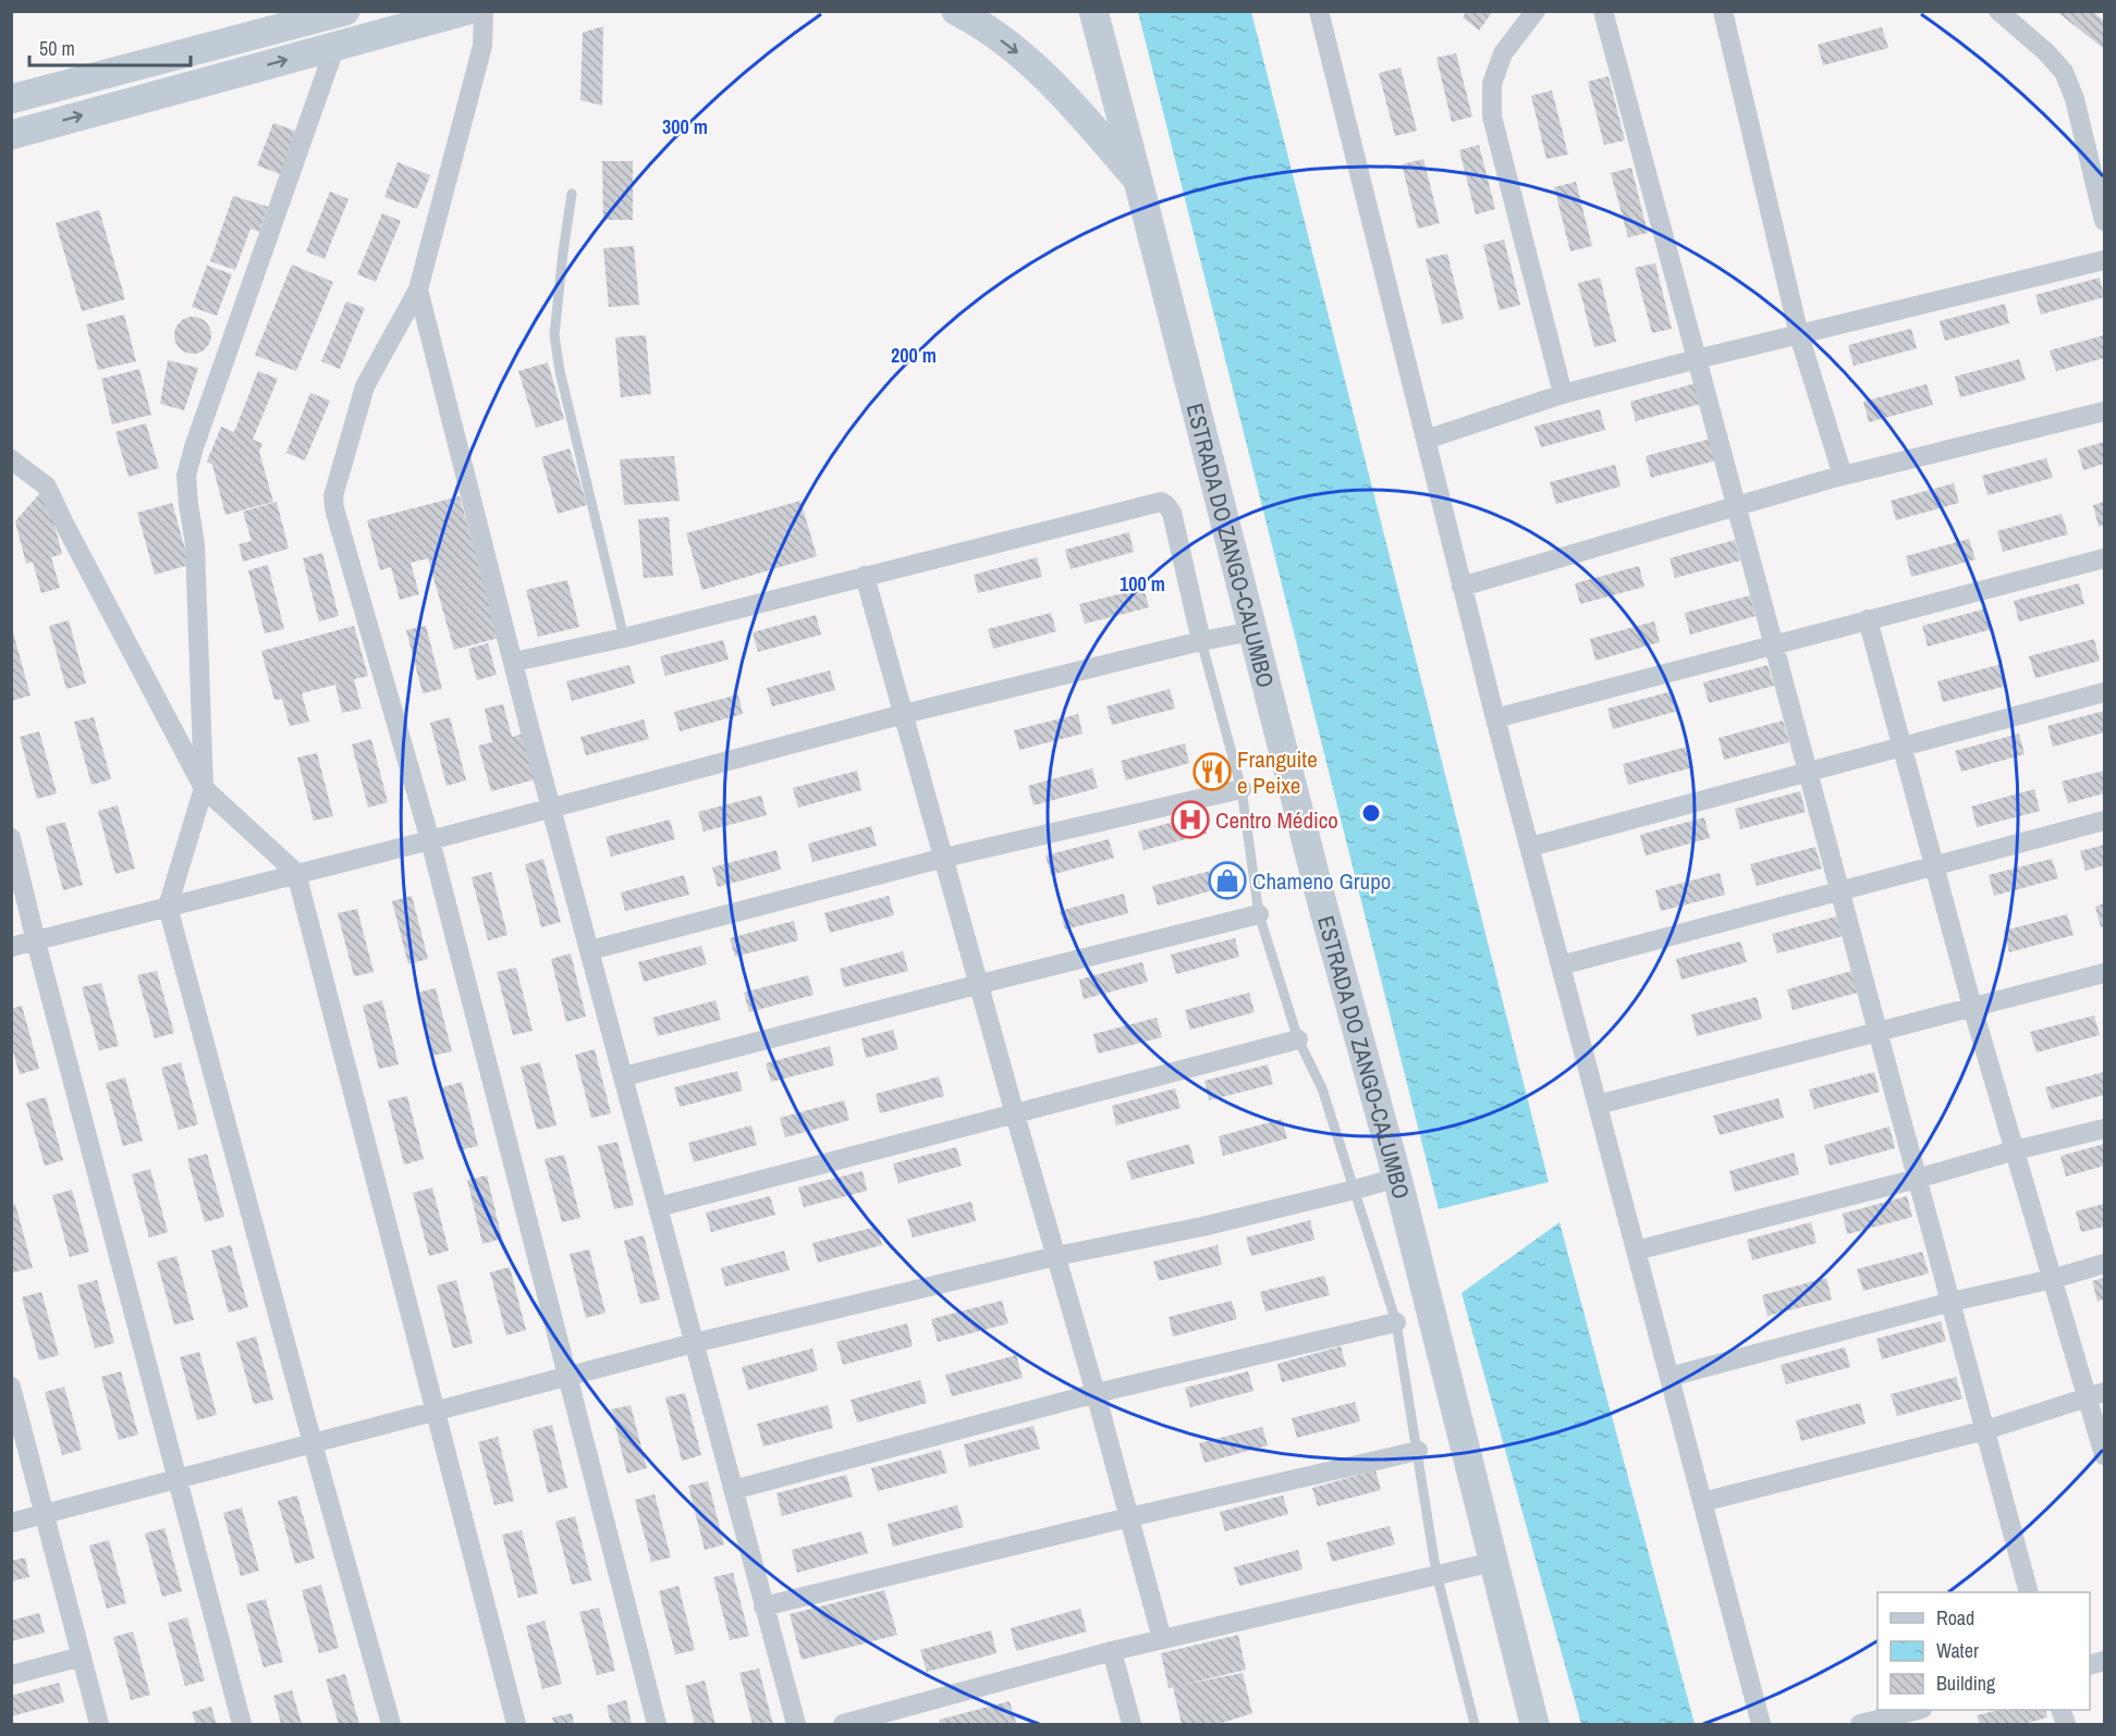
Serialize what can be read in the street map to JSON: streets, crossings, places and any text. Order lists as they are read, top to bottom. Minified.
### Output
{"streets":{"main road":["ESTRADA DO ZANGO-CALUMBO"]},"places":{"restaurant":["Franguite e Peixe"],"hospital":["Centro Médico"],"shop":["Chameno Grupo"]},"legend":["Road","Water","Building"],"scale_bar":"50 m","rings":["300 m","200 m","100 m"]}
